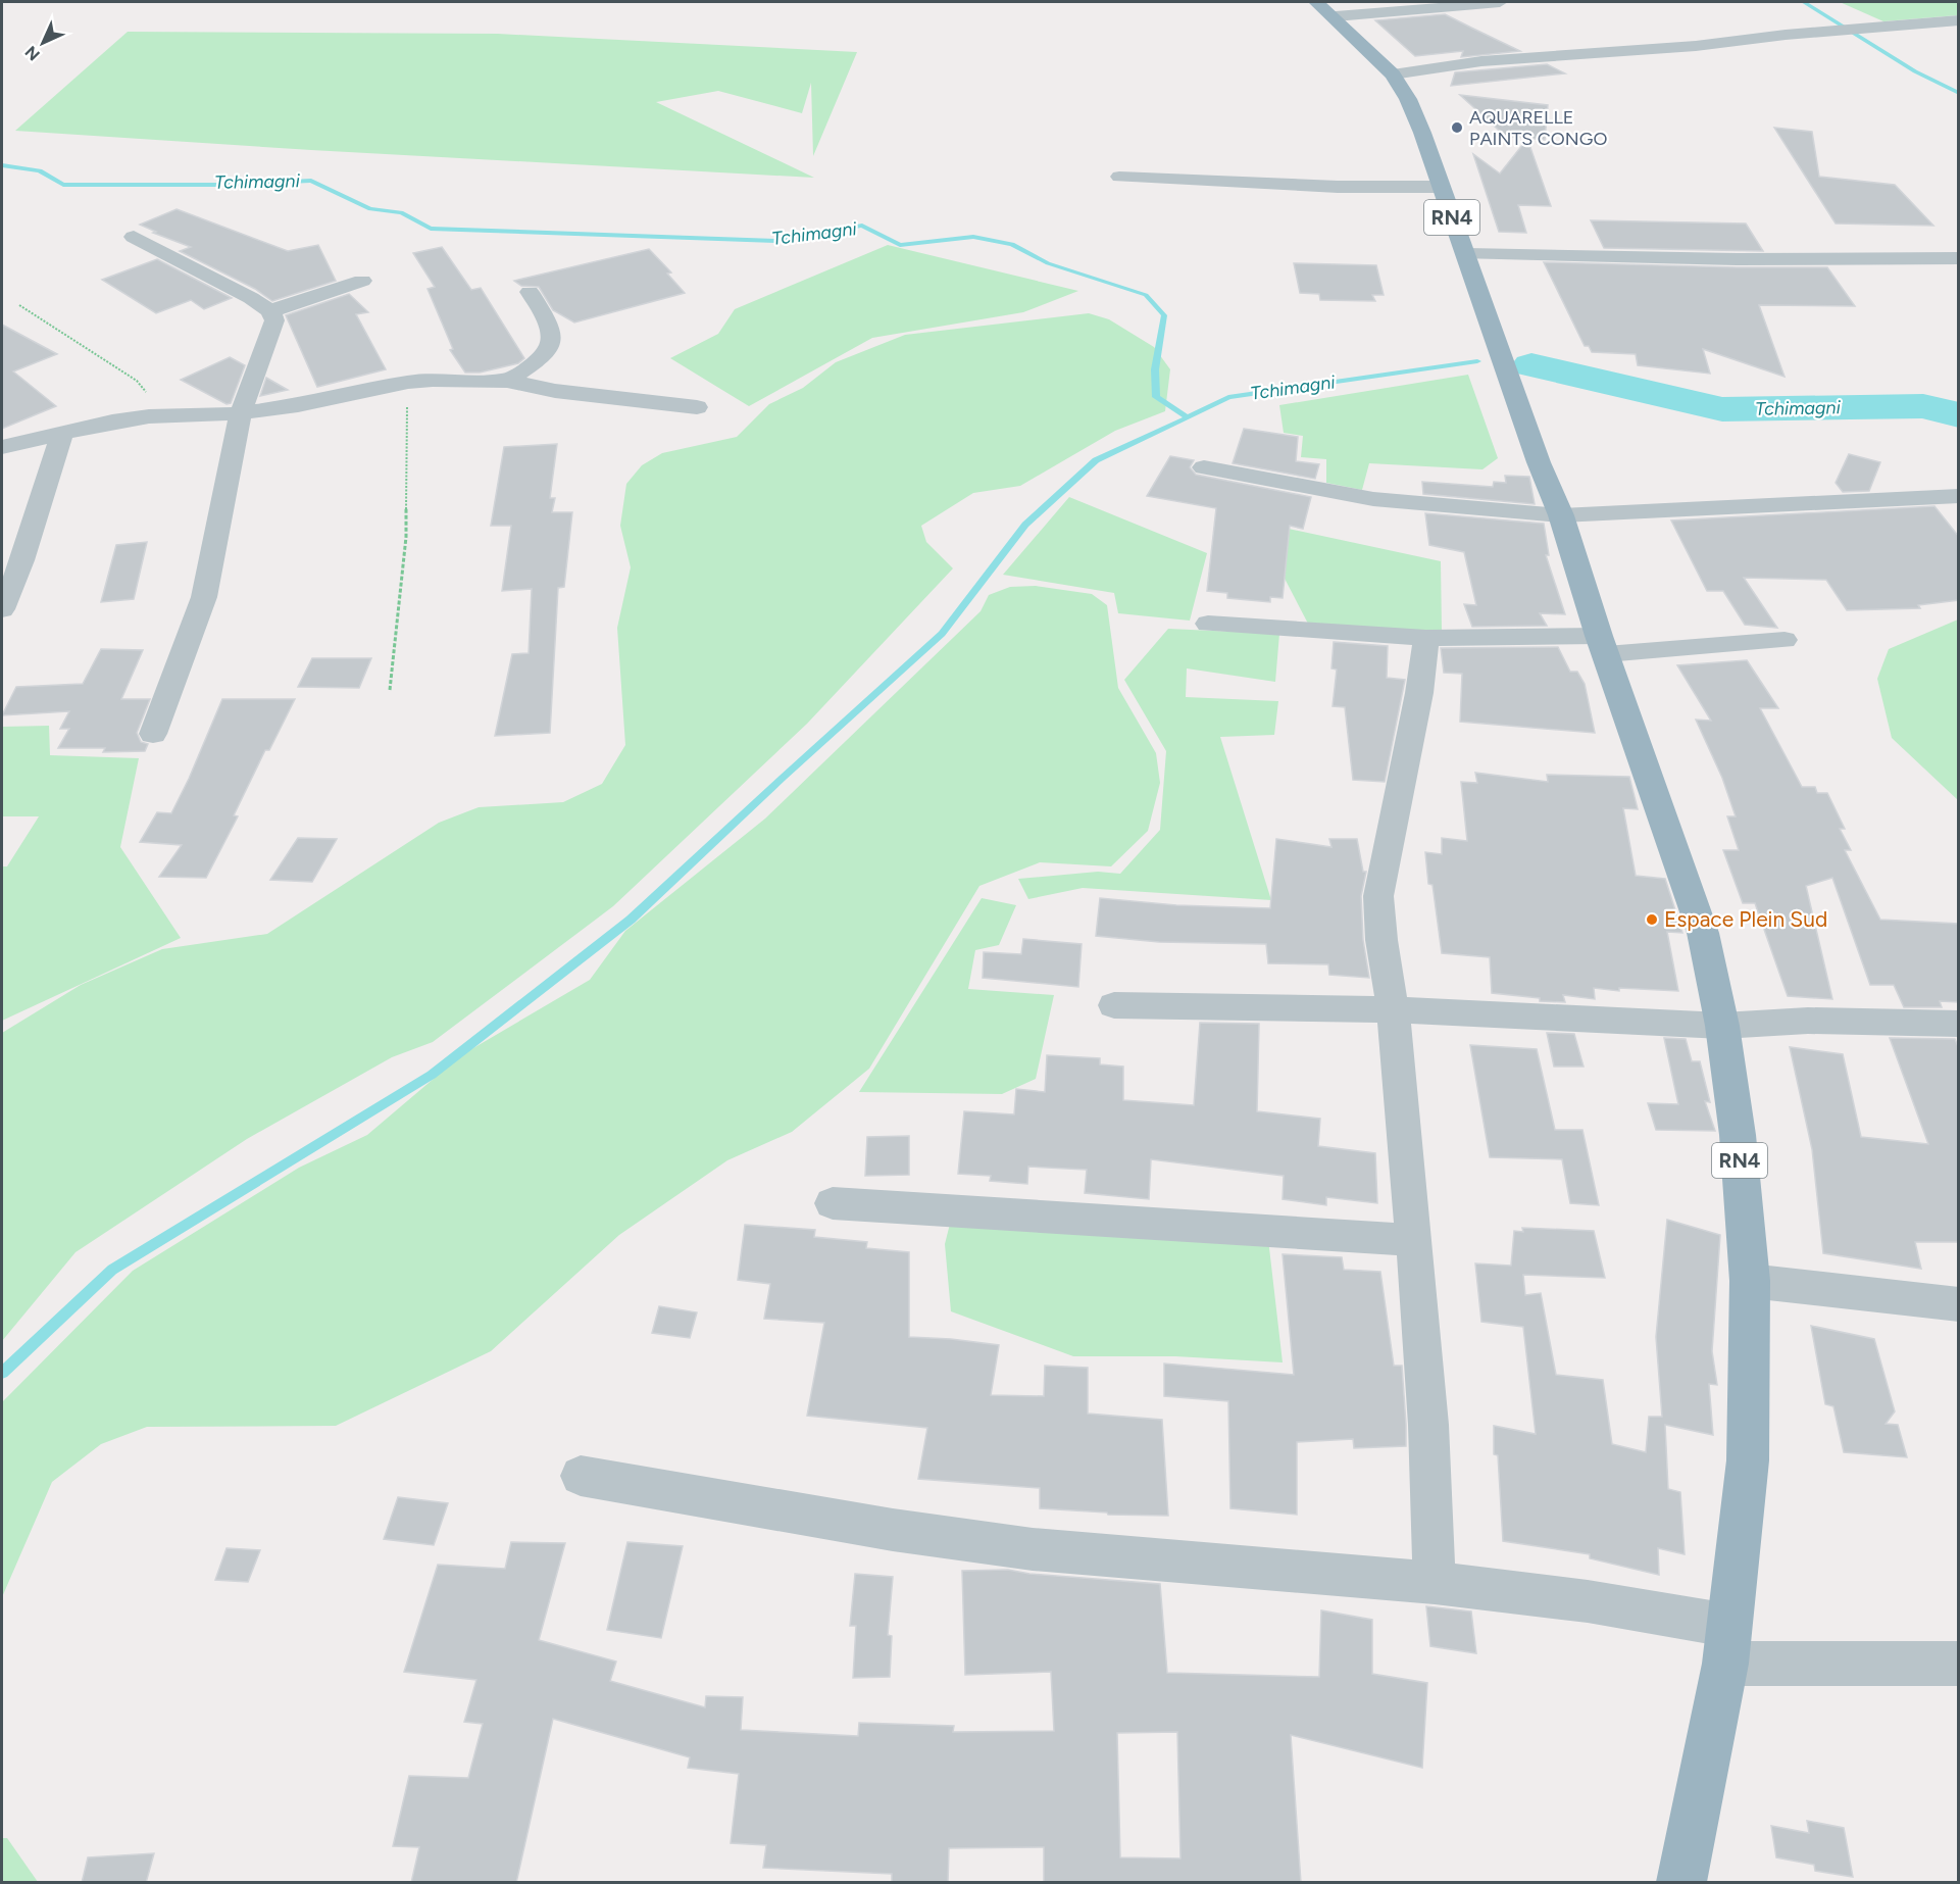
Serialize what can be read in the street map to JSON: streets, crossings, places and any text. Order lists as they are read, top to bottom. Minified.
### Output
{"streets":{"highway":["RN4"]},"water":["Tchimagni"],"places":["AQUARELLE PAINTS CONGO","Espace Plein Sud"],"north":"bottom left"}
